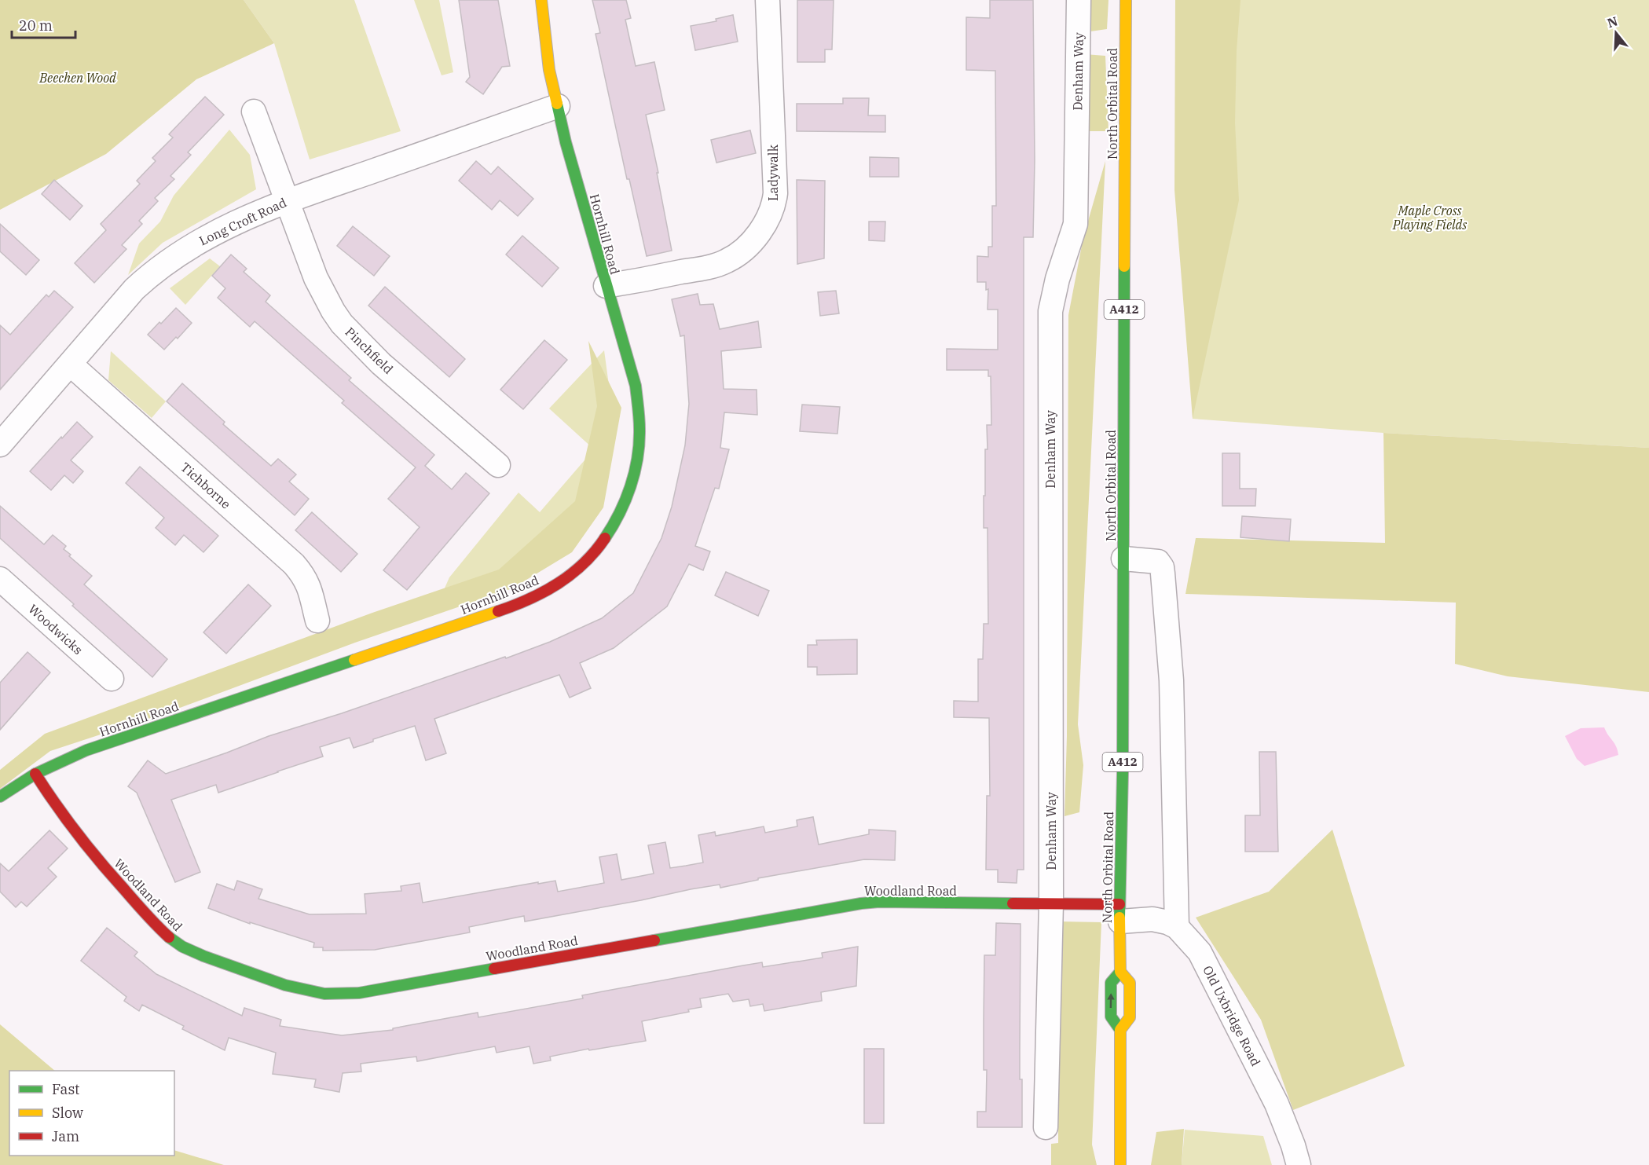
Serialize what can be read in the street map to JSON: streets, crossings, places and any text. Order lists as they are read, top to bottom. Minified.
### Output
{"streets":{"street":["Denham Way","North Orbital Road","Ladywalk","Long Croft Road","Hornhill Road","A412","Pinchfield","Tichborne","Woodwicks","Woodland Road","Old Uxbridge Road"]},"crossings":[["Denham Way","Woodland Road"],["North Orbital Road","Woodland Road"],["North Orbital Road","Old Uxbridge Road"],["Ladywalk","Hornhill Road"],["Long Croft Road","Hornhill Road"],["Long Croft Road","Pinchfield"],["Long Croft Road","Tichborne"],["Hornhill Road","Woodland Road"],["Woodland Road","Old Uxbridge Road"]],"parks":["Beechen Wood","Maple Cross Playing Fields"],"legend":["Fast","Slow","Jam"],"scale_bar":"20 m","north":"top"}
